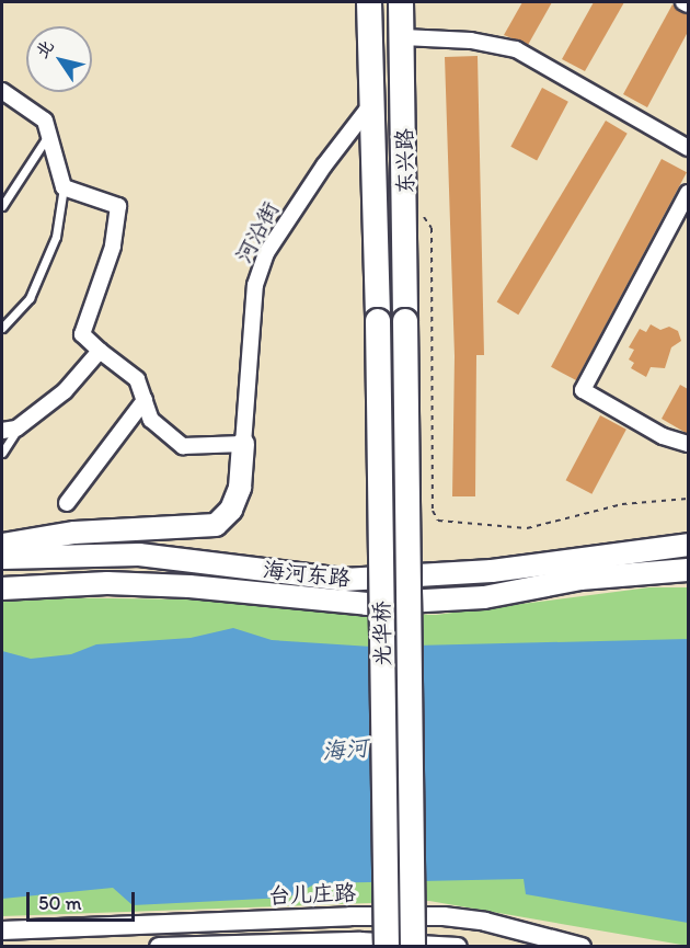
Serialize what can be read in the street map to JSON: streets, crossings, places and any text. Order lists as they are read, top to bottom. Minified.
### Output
{"streets":{"highway":["东兴路","光华桥"],"main road":["海河东路"],"street":["河沿街","台儿庄路"]},"crossings":[["东兴路","河沿街"],["东兴路","光华桥"]],"water":["海河"],"scale_bar":"50 m","north":"top left"}
